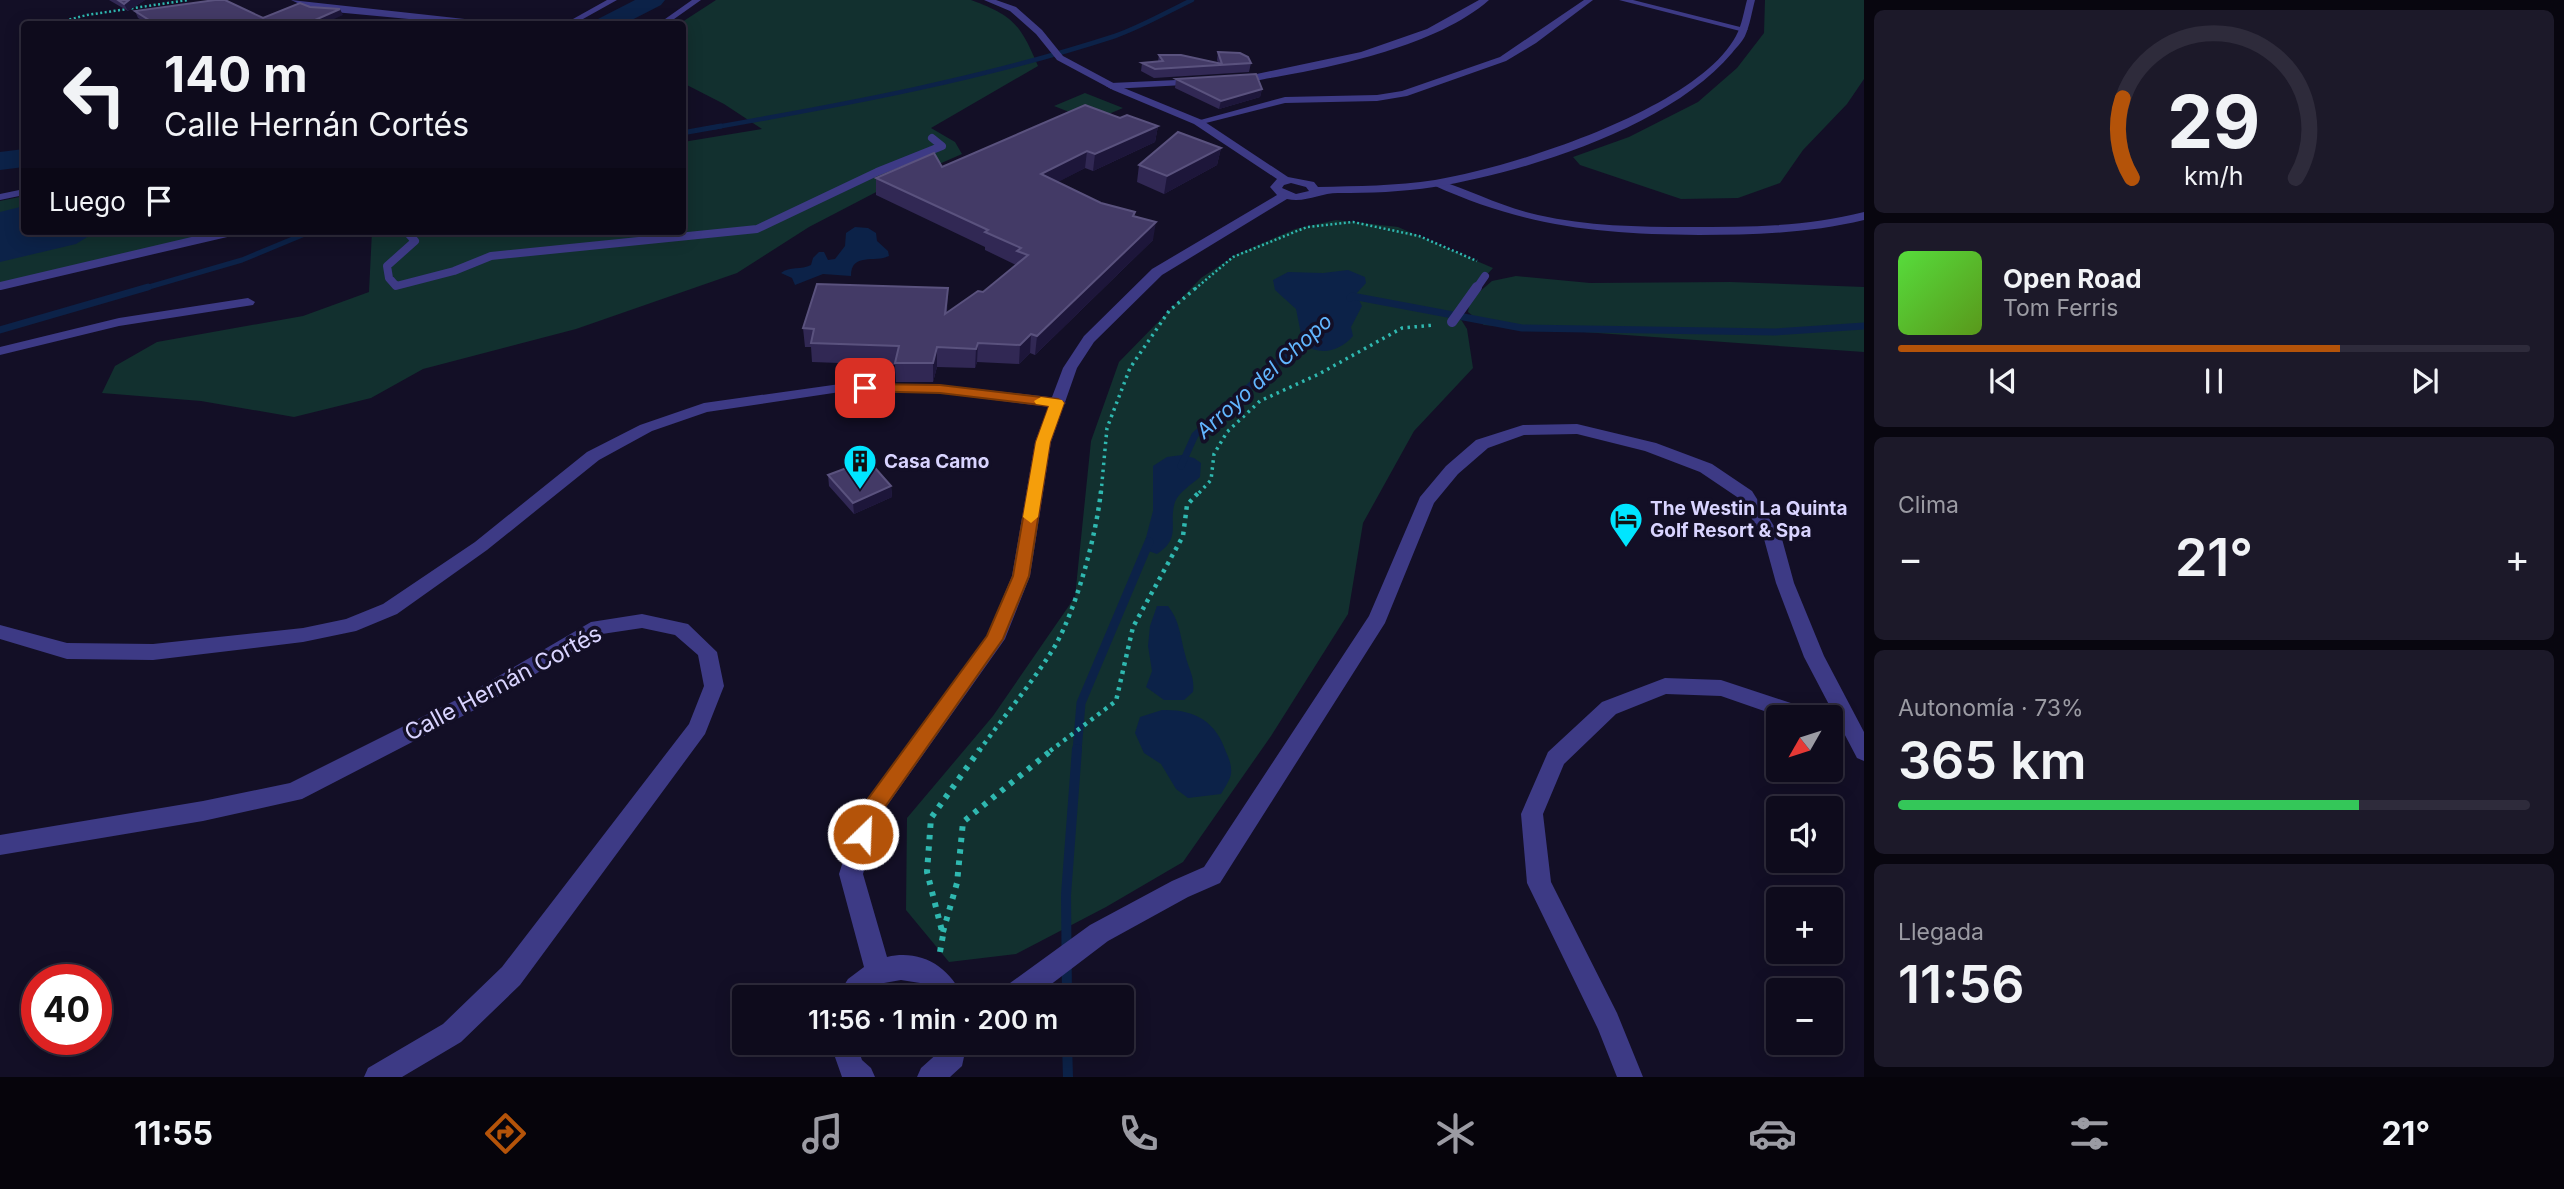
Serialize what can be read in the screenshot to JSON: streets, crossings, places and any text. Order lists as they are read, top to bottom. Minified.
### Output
{"streets":{"street":["Calle Hernán Cortés"]},"water":["Arroyo del Chopo"],"places":{"building":["Casa Camo"],"hotel":["The Westin La Quinta Golf Resort & Spa"]},"north":"bottom left","page":{"turn":["140 m","Calle Hernán Cortés"],"then":"Luego","song":["Open Road","Tom Ferris"],"tile":["Clima",["Autonomía · 73%","365 km"],["Llegada","11:56"]],"heat":["−","21°","+"],"map_buttons":["+","−"],"limit":"40","trip":"11:56 · 1 min · 200 m","tabs":["11:55","21°"],"gauge":["29","km/h"]}}
